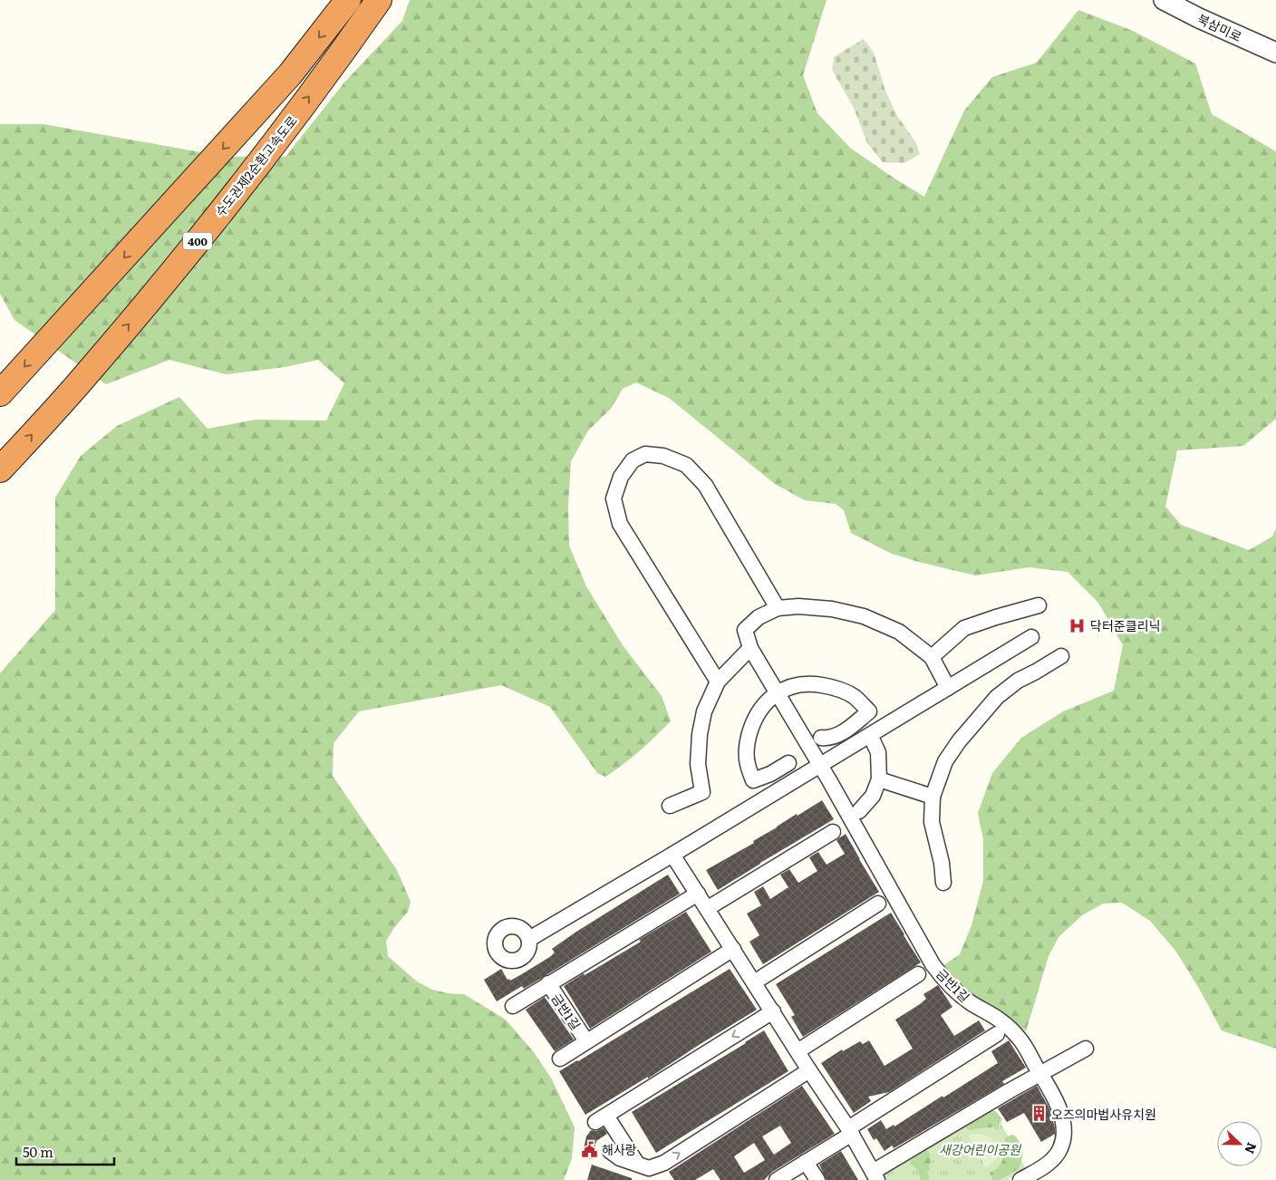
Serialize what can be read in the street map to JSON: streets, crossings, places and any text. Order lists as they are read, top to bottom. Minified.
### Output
{"streets":{"highway":["수도권제2순환고속도로","400"],"street":["북삼미로","금반1길"]},"parks":["새강어린이공원"],"places":{"hospital":["닥터준클리닉"],"building":["오즈의마법사유치원"],"public building":["해사랑"]},"scale_bar":"50 m","north":"right"}
